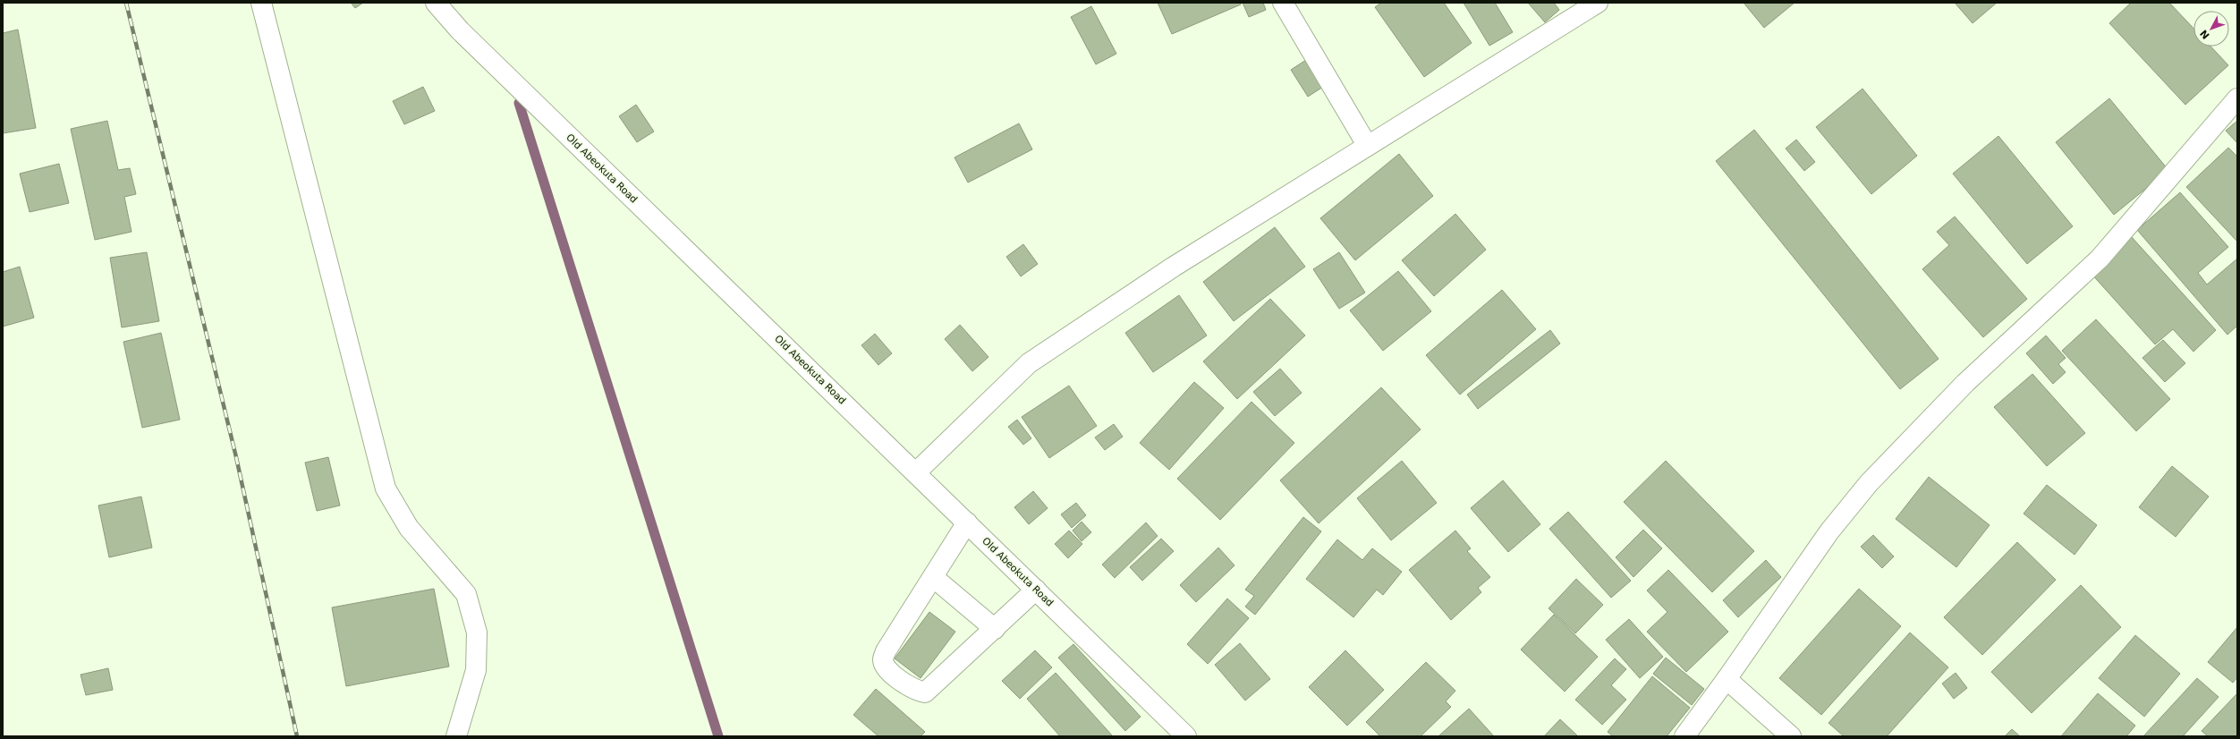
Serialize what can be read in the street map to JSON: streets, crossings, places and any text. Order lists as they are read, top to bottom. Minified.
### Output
{"streets":{"main road":["Old Abeokuta Road"]},"north":"bottom left"}
